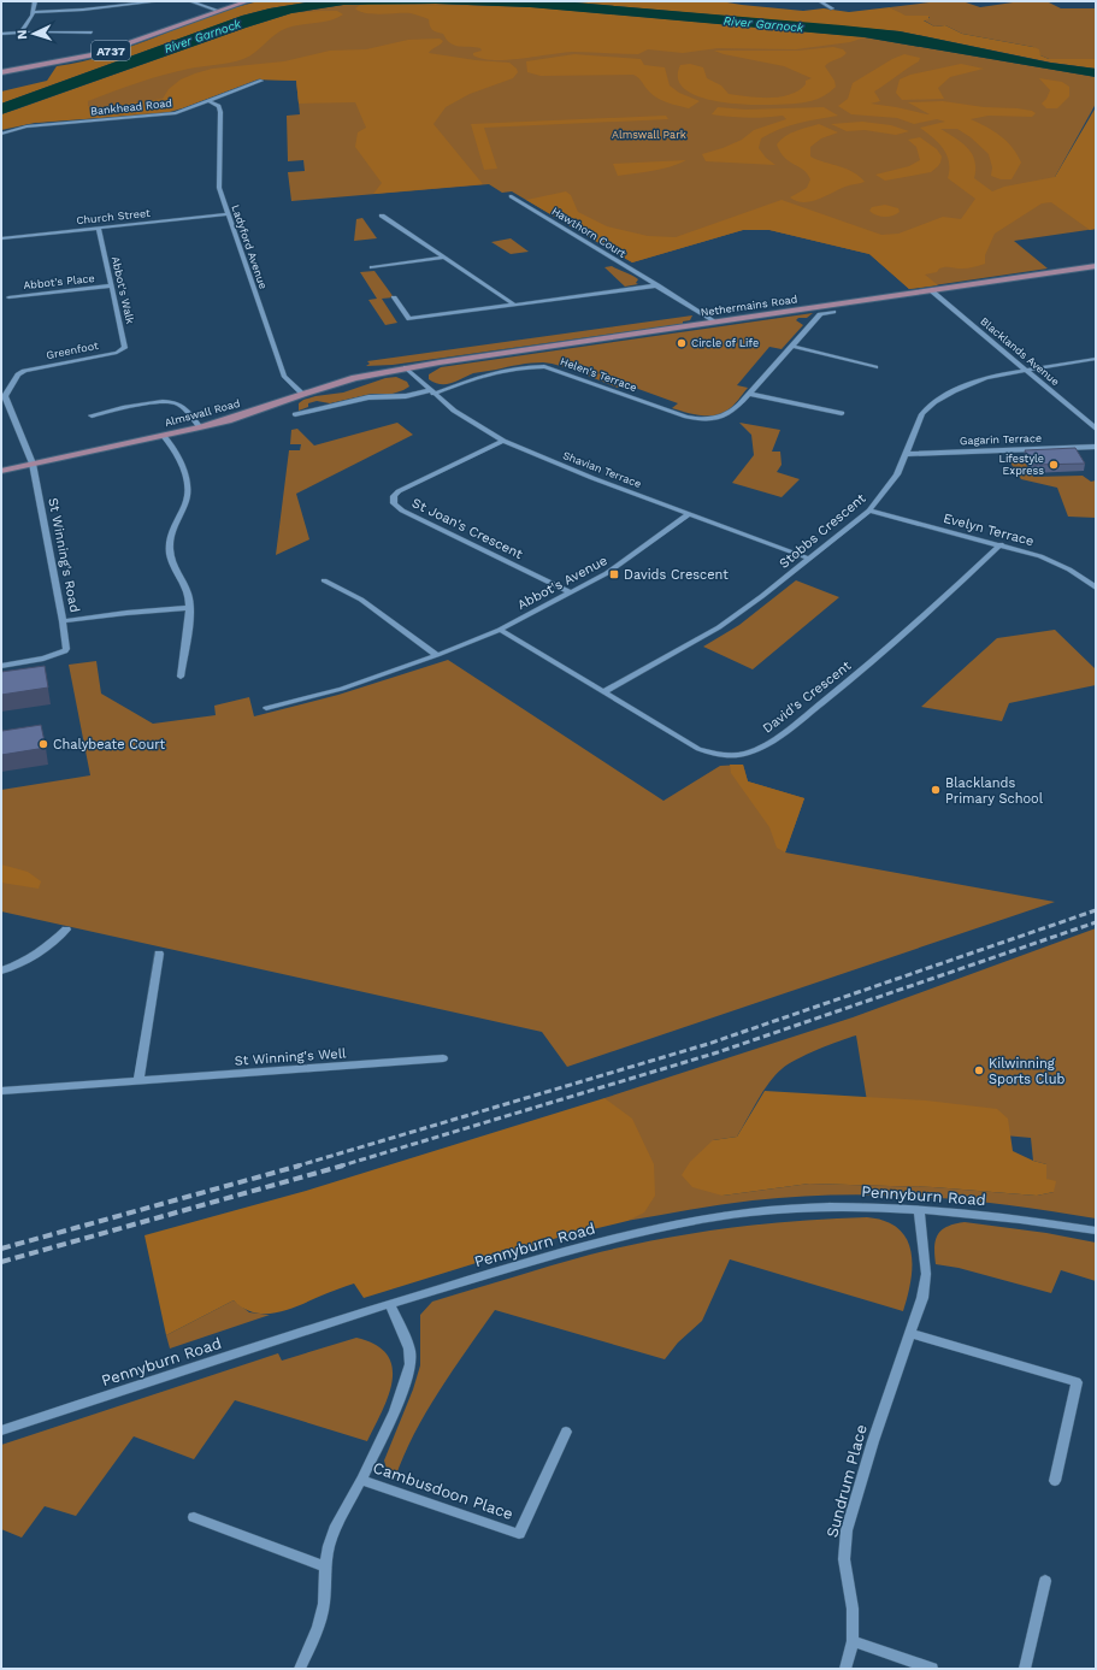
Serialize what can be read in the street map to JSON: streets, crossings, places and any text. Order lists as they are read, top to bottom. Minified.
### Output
{"streets":{"main road":["A737","Nethermains Road","Almswall Road"],"street":["Bankhead Road","Church Street","Hawthorn Court","Ladyford Avenue","Abbot's Place","Abbot's Walk","Greenfoot","Blacklands Avenue","Helen's Terrace","Gagarin Terrace","Shavian Terrace","St Joan's Crescent","Evelyn Terrace","Stobbs Crescent","St Winning's Road","Abbot's Avenue","David's Crescent","St Winning's Well","Pennyburn Road","Sundrum Place","Cambusdoon Place"]},"crossings":[["Bankhead Road","Ladyford Avenue"],["Church Street","Ladyford Avenue"],["Church Street","Abbot's Walk"],["Hawthorn Court","Nethermains Road"],["Ladyford Avenue","Almswall Road"],["Abbot's Place","Abbot's Walk"],["Abbot's Walk","Greenfoot"],["Nethermains Road","Blacklands Avenue"],["Nethermains Road","Almswall Road"],["Nethermains Road","Shavian Terrace"],["Greenfoot","St Winning's Road"],["Blacklands Avenue","Stobbs Crescent"],["Helen's Terrace","Shavian Terrace"],["Almswall Road","Shavian Terrace"],["Almswall Road","St Winning's Road"],["Gagarin Terrace","Stobbs Crescent"],["Shavian Terrace","St Joan's Crescent"],["Shavian Terrace","Stobbs Crescent"],["Shavian Terrace","Abbot's Avenue"],["St Joan's Crescent","Abbot's Avenue"],["Evelyn Terrace","Stobbs Crescent"],["Evelyn Terrace","David's Crescent"],["Stobbs Crescent","David's Crescent"],["Abbot's Avenue","David's Crescent"],["Pennyburn Road","Sundrum Place"],["Pennyburn Road","Cambusdoon Place"]],"water":["River Garnock"],"parks":["Almswall Park"],"places":{"other":["Circle of Life","Lifestyle Express","Chalybeate Court","Blacklands Primary School","Kilwinning Sports Club"],"transit":["Davids Crescent"]},"north":"left"}
